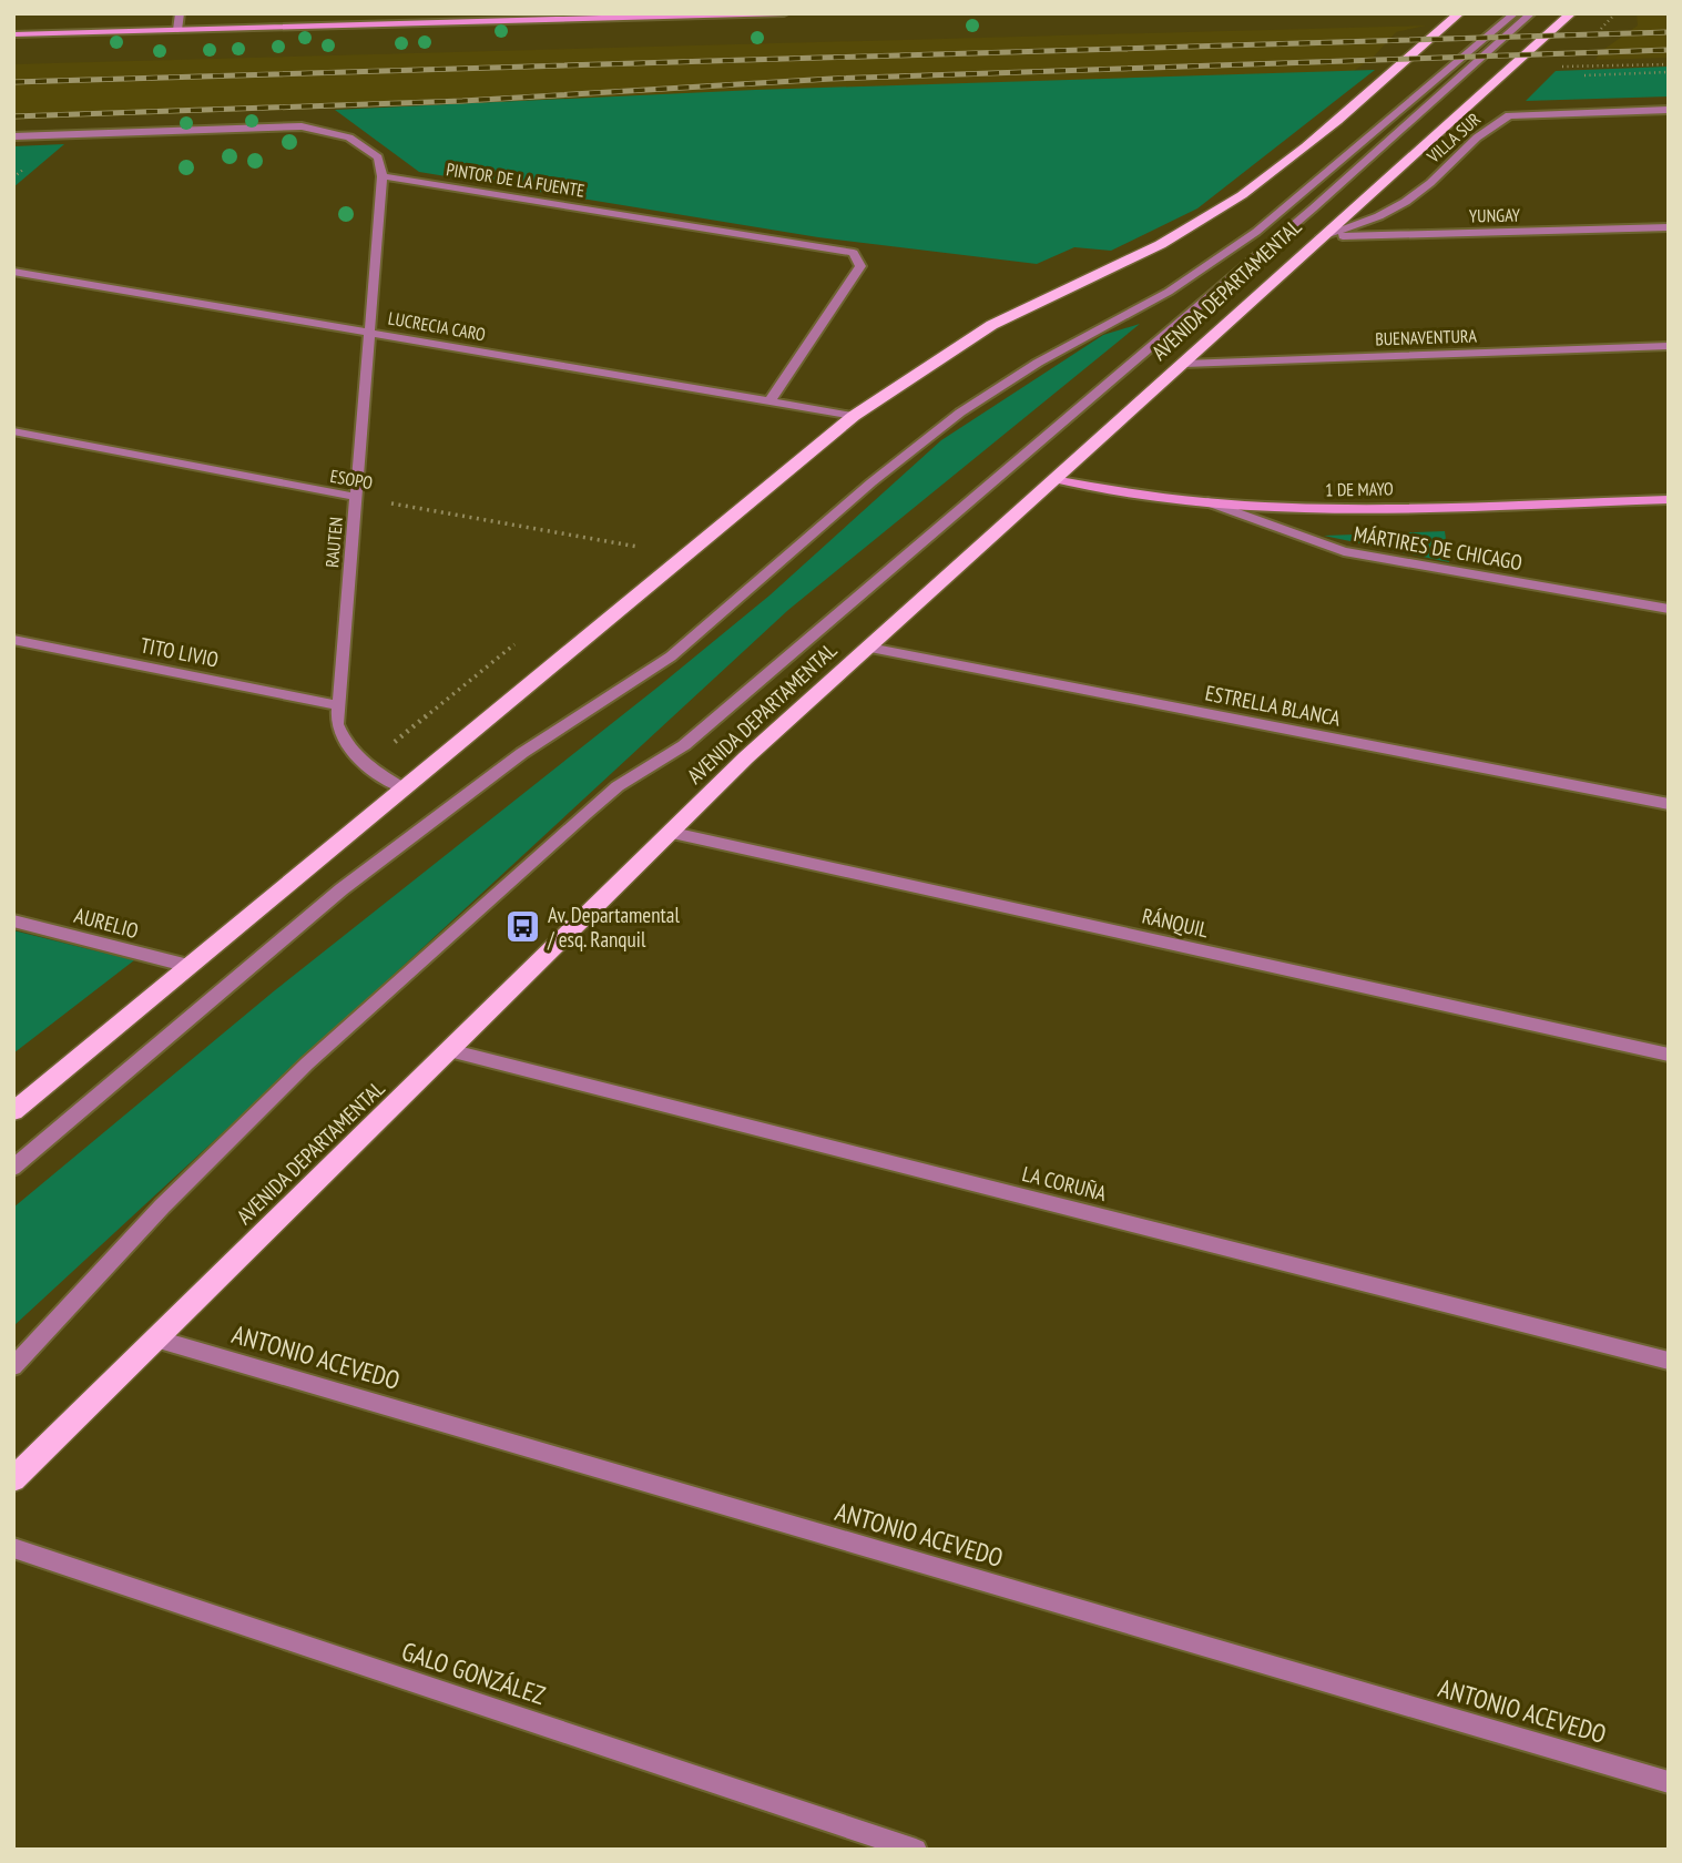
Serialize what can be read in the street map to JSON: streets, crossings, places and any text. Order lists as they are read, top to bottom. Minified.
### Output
{"streets":{"main road":["AVENIDA DEPARTAMENTAL","1 DE MAYO"],"street":["VILLA SUR","PINTOR DE LA FUENTE","YUNGAY","LUCRECIA CARO","BUENAVENTURA","ESOPO","RAUTEN","MÁRTIRES DE CHICAGO","TITO LIVIO","ESTRELLA BLANCA","AURELIO","RÁNQUIL","LA CORUÑA","ANTONIO ACEVEDO","GALO GONZÁLEZ"]},"crossings":[["VILLA SUR","YUNGAY"],["VILLA SUR","AVENIDA DEPARTAMENTAL"],["PINTOR DE LA FUENTE","LUCRECIA CARO"],["PINTOR DE LA FUENTE","RAUTEN"],["YUNGAY","AVENIDA DEPARTAMENTAL"],["AVENIDA DEPARTAMENTAL","BUENAVENTURA"],["AVENIDA DEPARTAMENTAL","1 DE MAYO"],["AVENIDA DEPARTAMENTAL","ESTRELLA BLANCA"],["AVENIDA DEPARTAMENTAL","RÁNQUIL"],["AVENIDA DEPARTAMENTAL","LA CORUÑA"],["AVENIDA DEPARTAMENTAL","ANTONIO ACEVEDO"],["LUCRECIA CARO","RAUTEN"],["ESOPO","RAUTEN"],["1 DE MAYO","MÁRTIRES DE CHICAGO"],["RAUTEN","TITO LIVIO"]],"places":{"bus stop":["Av. Departamental / esq. Ranquil"]}}
